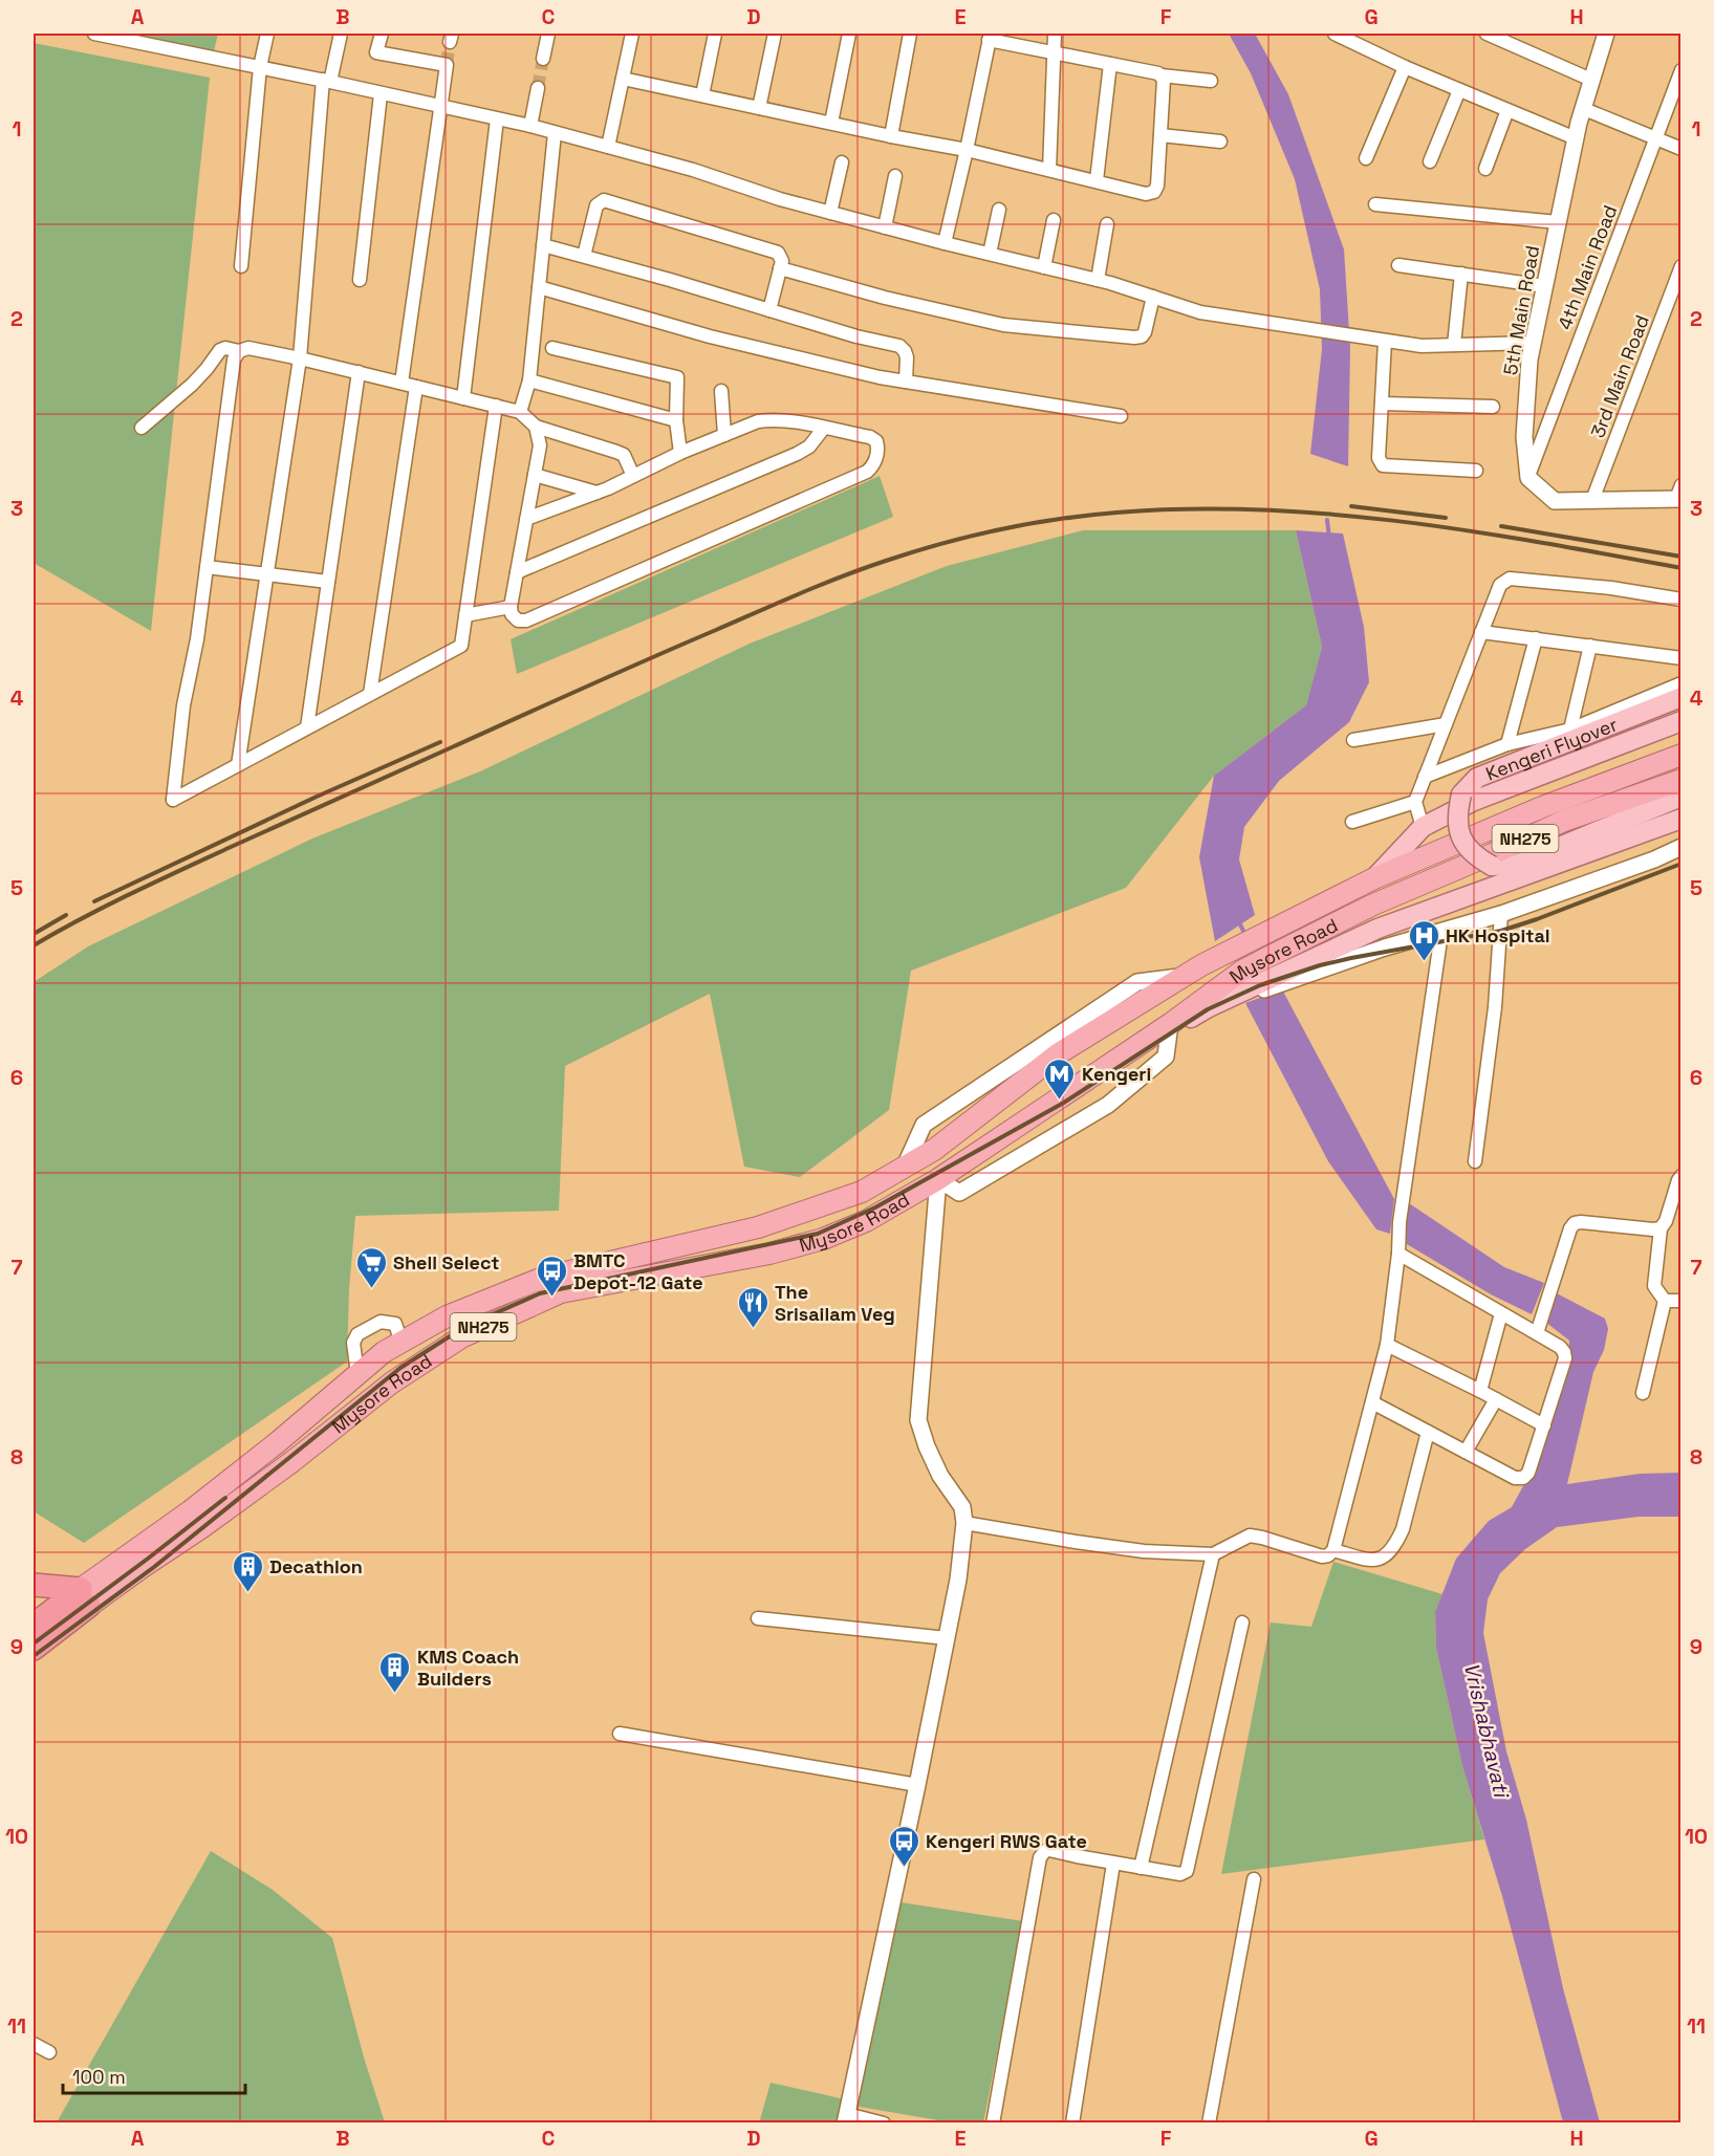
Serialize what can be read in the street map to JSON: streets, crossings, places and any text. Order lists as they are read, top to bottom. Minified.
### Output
{"streets":{"highway":["NH275","Mysore Road"],"main road":["Kengeri Flyover"],"street":["4th Main Road","5th Main Road","3rd Main Road"]},"crossings":[["4th Main Road","5th Main Road"]],"water":["Vrishabhavati"],"places":{"hospital":["HK Hospital"],"metro station":["Kengeri"],"supermarket":["Shell Select"],"bus stop":["BMTC Depot-12 Gate","Kengeri RWS Gate"],"restaurant":["The Srisailam Veg"],"building":["Decathlon","KMS Coach Builders"]},"scale_bar":"100 m","grid":{"columns":["A","B","C","D","E","F","G","H"],"rows":["1","2","3","4","5","6","7","8","9","10","11"]}}
